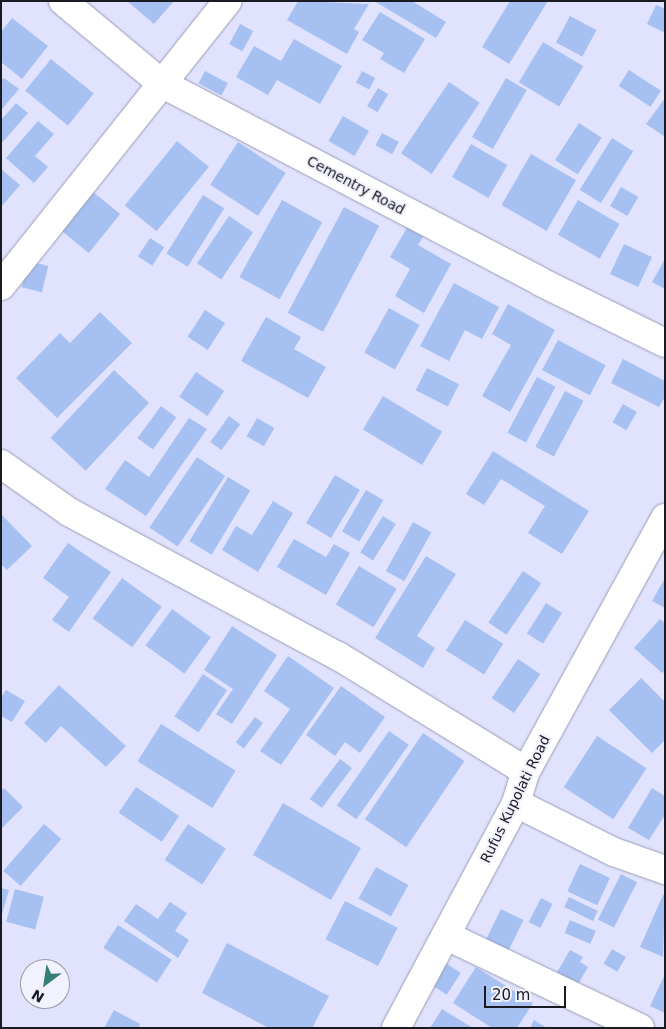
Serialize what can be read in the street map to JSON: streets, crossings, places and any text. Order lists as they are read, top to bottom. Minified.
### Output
{"streets":{"street":["Cementry Road","Rufus Kupolati Road"]},"scale_bar":"20 m","north":"bottom left"}
